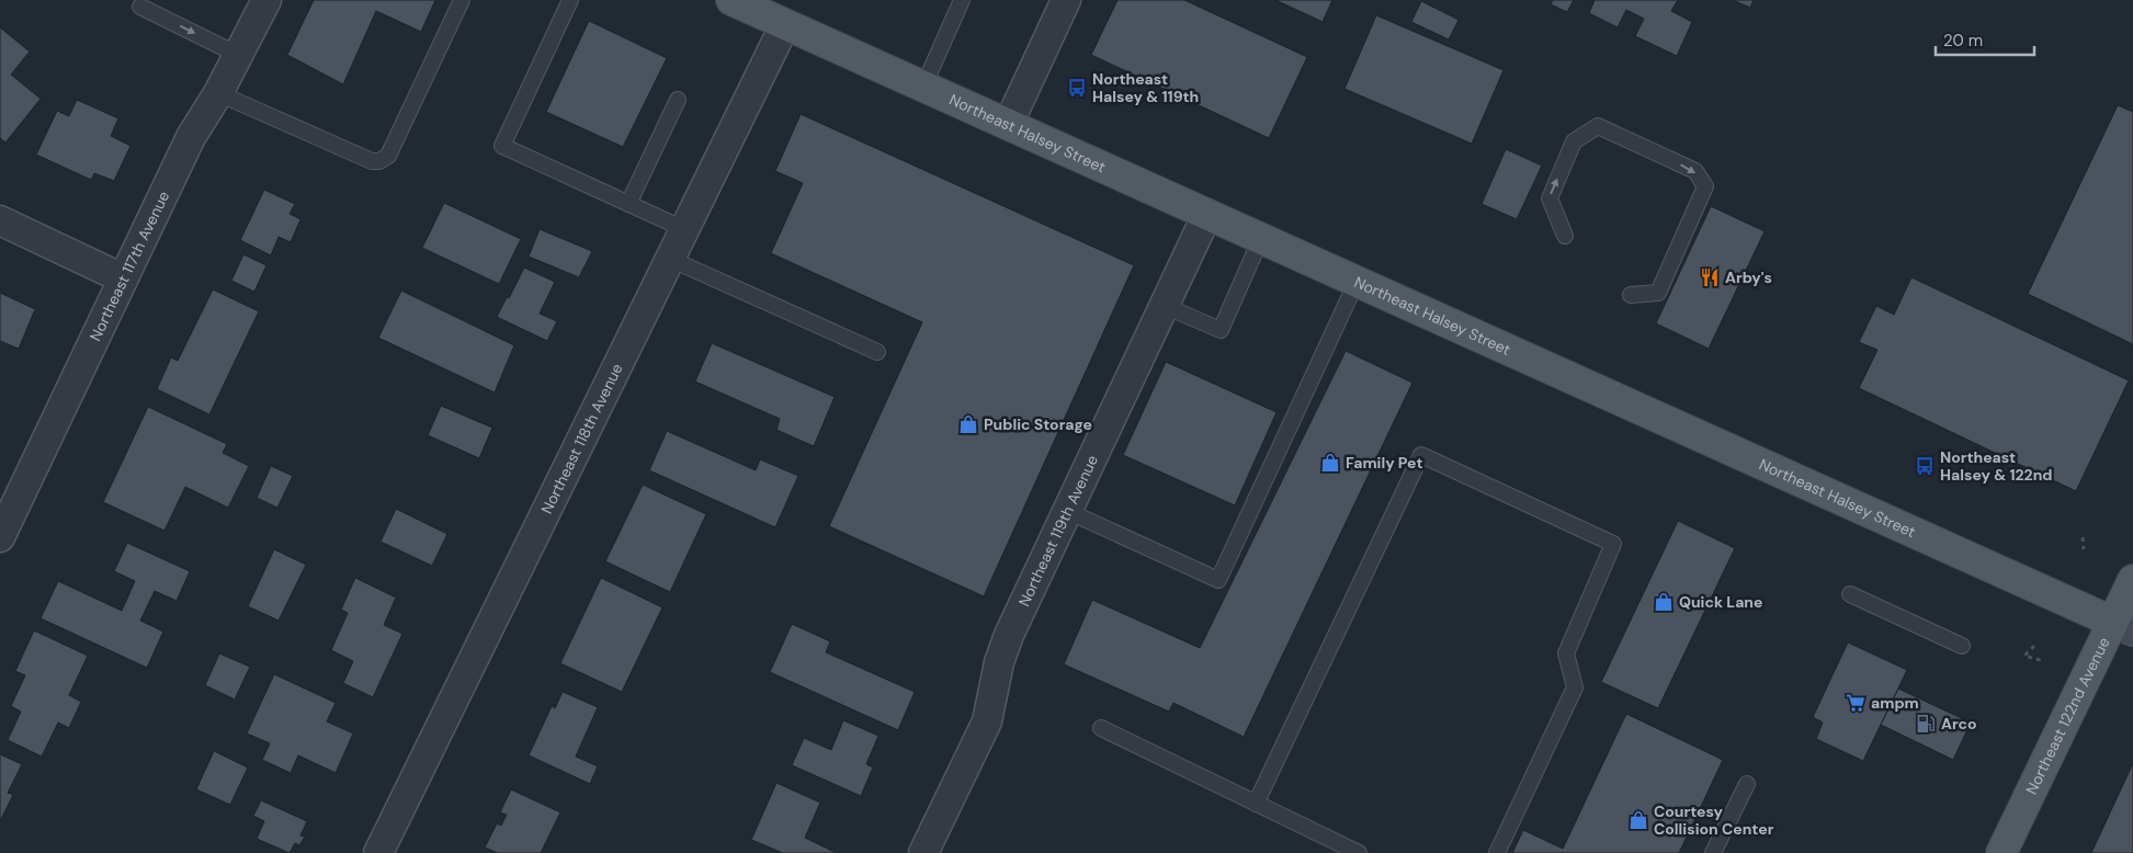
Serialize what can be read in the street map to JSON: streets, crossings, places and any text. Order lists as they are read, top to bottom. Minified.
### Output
{"streets":{"main road":["Northeast Halsey Street","Northeast 122nd Avenue"],"street":["Northeast 117th Avenue","Northeast 118th Avenue","Northeast 119th Avenue"]},"crossings":[["Northeast Halsey Street","Northeast 118th Avenue"],["Northeast Halsey Street","Northeast 119th Avenue"],["Northeast Halsey Street","Northeast 122nd Avenue"]],"places":{"bus stop":["Northeast Halsey & 119th","Northeast Halsey & 122nd"],"restaurant":["Arby's"],"shop":["Public Storage","Family Pet","Quick Lane","Courtesy Collision Center"],"supermarket":["ampm"],"fuel station":["Arco"]},"scale_bar":"20 m"}
